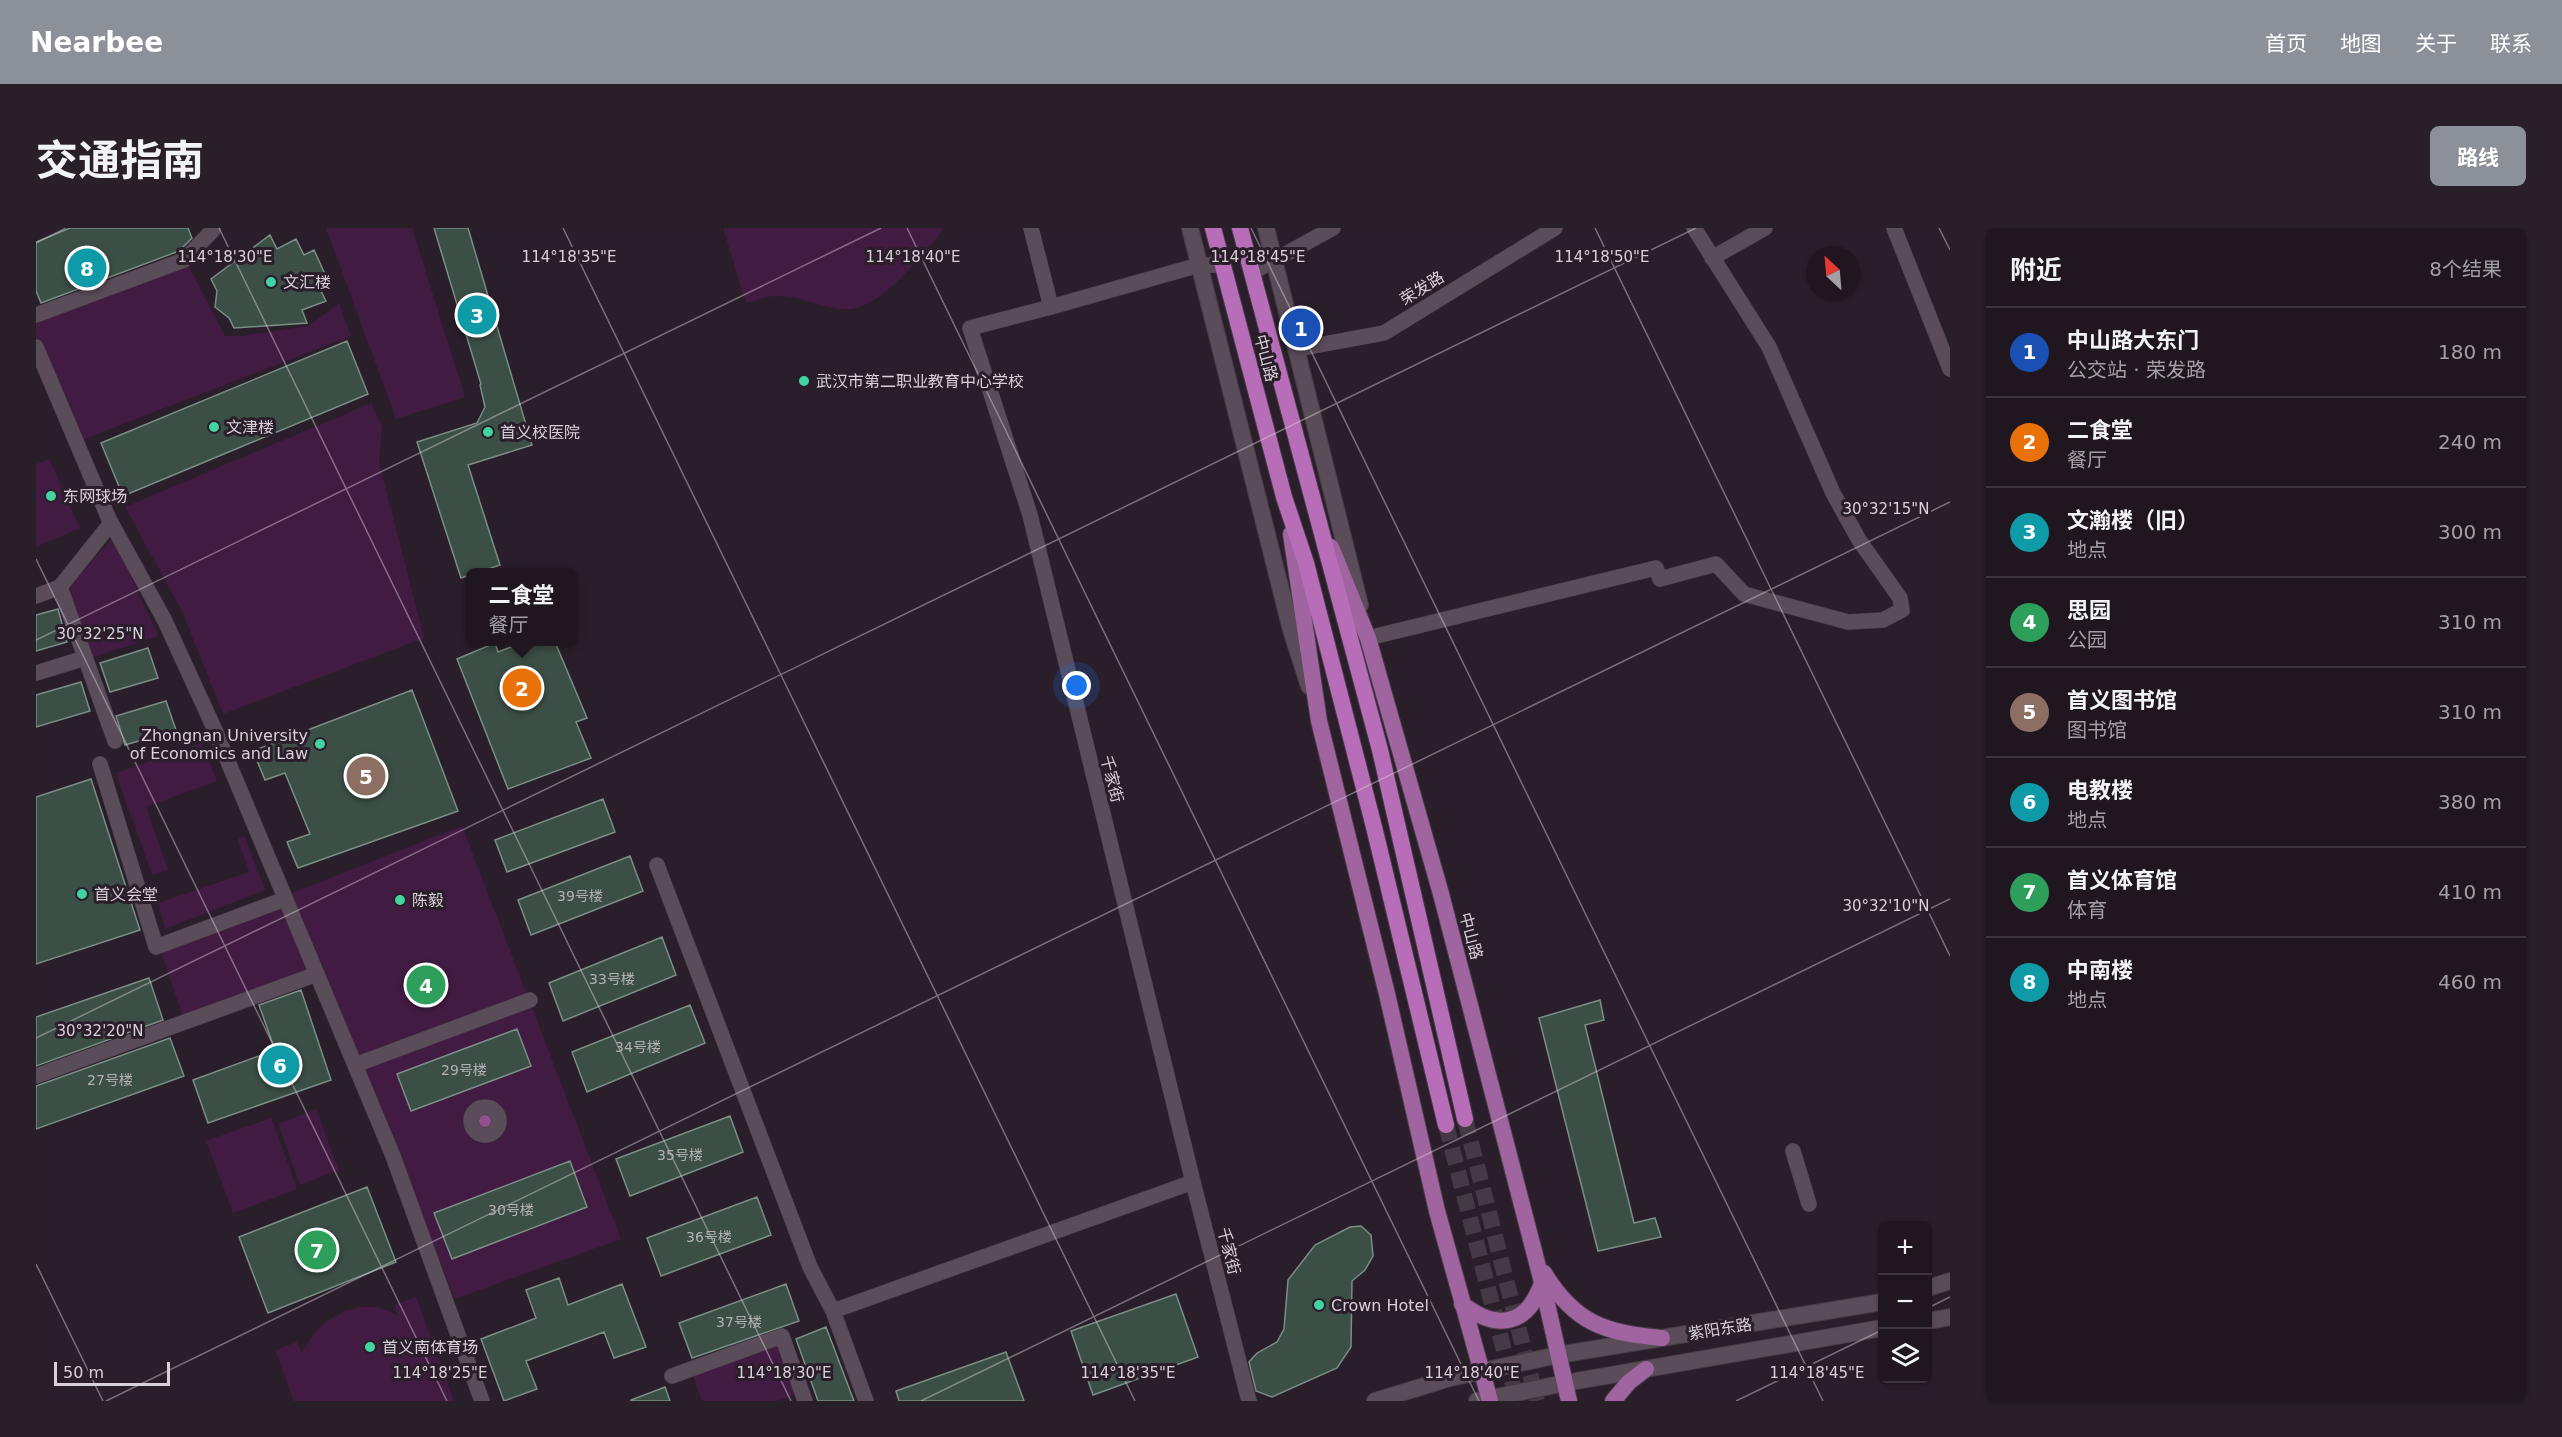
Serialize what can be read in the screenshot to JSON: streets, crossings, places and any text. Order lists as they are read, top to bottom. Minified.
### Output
{"streets":{"highway":["中山路"],"main road":["紫阳东路"],"street":["荣发路","千家街"]},"crossings":[["中山路","紫阳东路"]],"places":["文汇楼","武汉市第二职业教育中心学校","文津楼","首义校医院","东网球场","Zhongnan University of Economics and Law","首义会堂","陈毅","Crown Hotel","首义南体育场"],"house_numbers":["39号楼","33号楼","34号楼","29号楼","27号楼","35号楼","30号楼","36号楼","37号楼"],"scale_bar":"50 m","north":"top left","page":{"header":"Nearbee","nav":["首页","地图","关于","联系"],"title":"交通指南","buttons":"路线","heading":["附近","8个结果"],"pins":["8","3","1","2","5","4","6","7"],"list":[{"mark":"1","name":"中山路大东门","note":"公交站 · 荣发路","value":"180 m"},{"mark":"2","name":"二食堂","note":"餐厅","value":"240 m"},{"mark":"3","name":"文瀚楼（旧）","note":"地点","value":"300 m"},{"mark":"4","name":"思园","note":"公园","value":"310 m"},{"mark":"5","name":"首义图书馆","note":"图书馆","value":"310 m"},{"mark":"6","name":"电教楼","note":"地点","value":"380 m"},{"mark":"7","name":"首义体育馆","note":"体育","value":"410 m"},{"mark":"8","name":"中南楼","note":"地点","value":"460 m"}],"popup":["二食堂","餐厅"],"map_buttons":["+","−"],"scale":"50 m"},"coordinates":["114°18'30\"E","114°18'35\"E","114°18'40\"E","114°18'45\"E","114°18'50\"E","30°32'15\"N","30°32'25\"N","30°32'10\"N","30°32'20\"N","114°18'25\"E"]}
